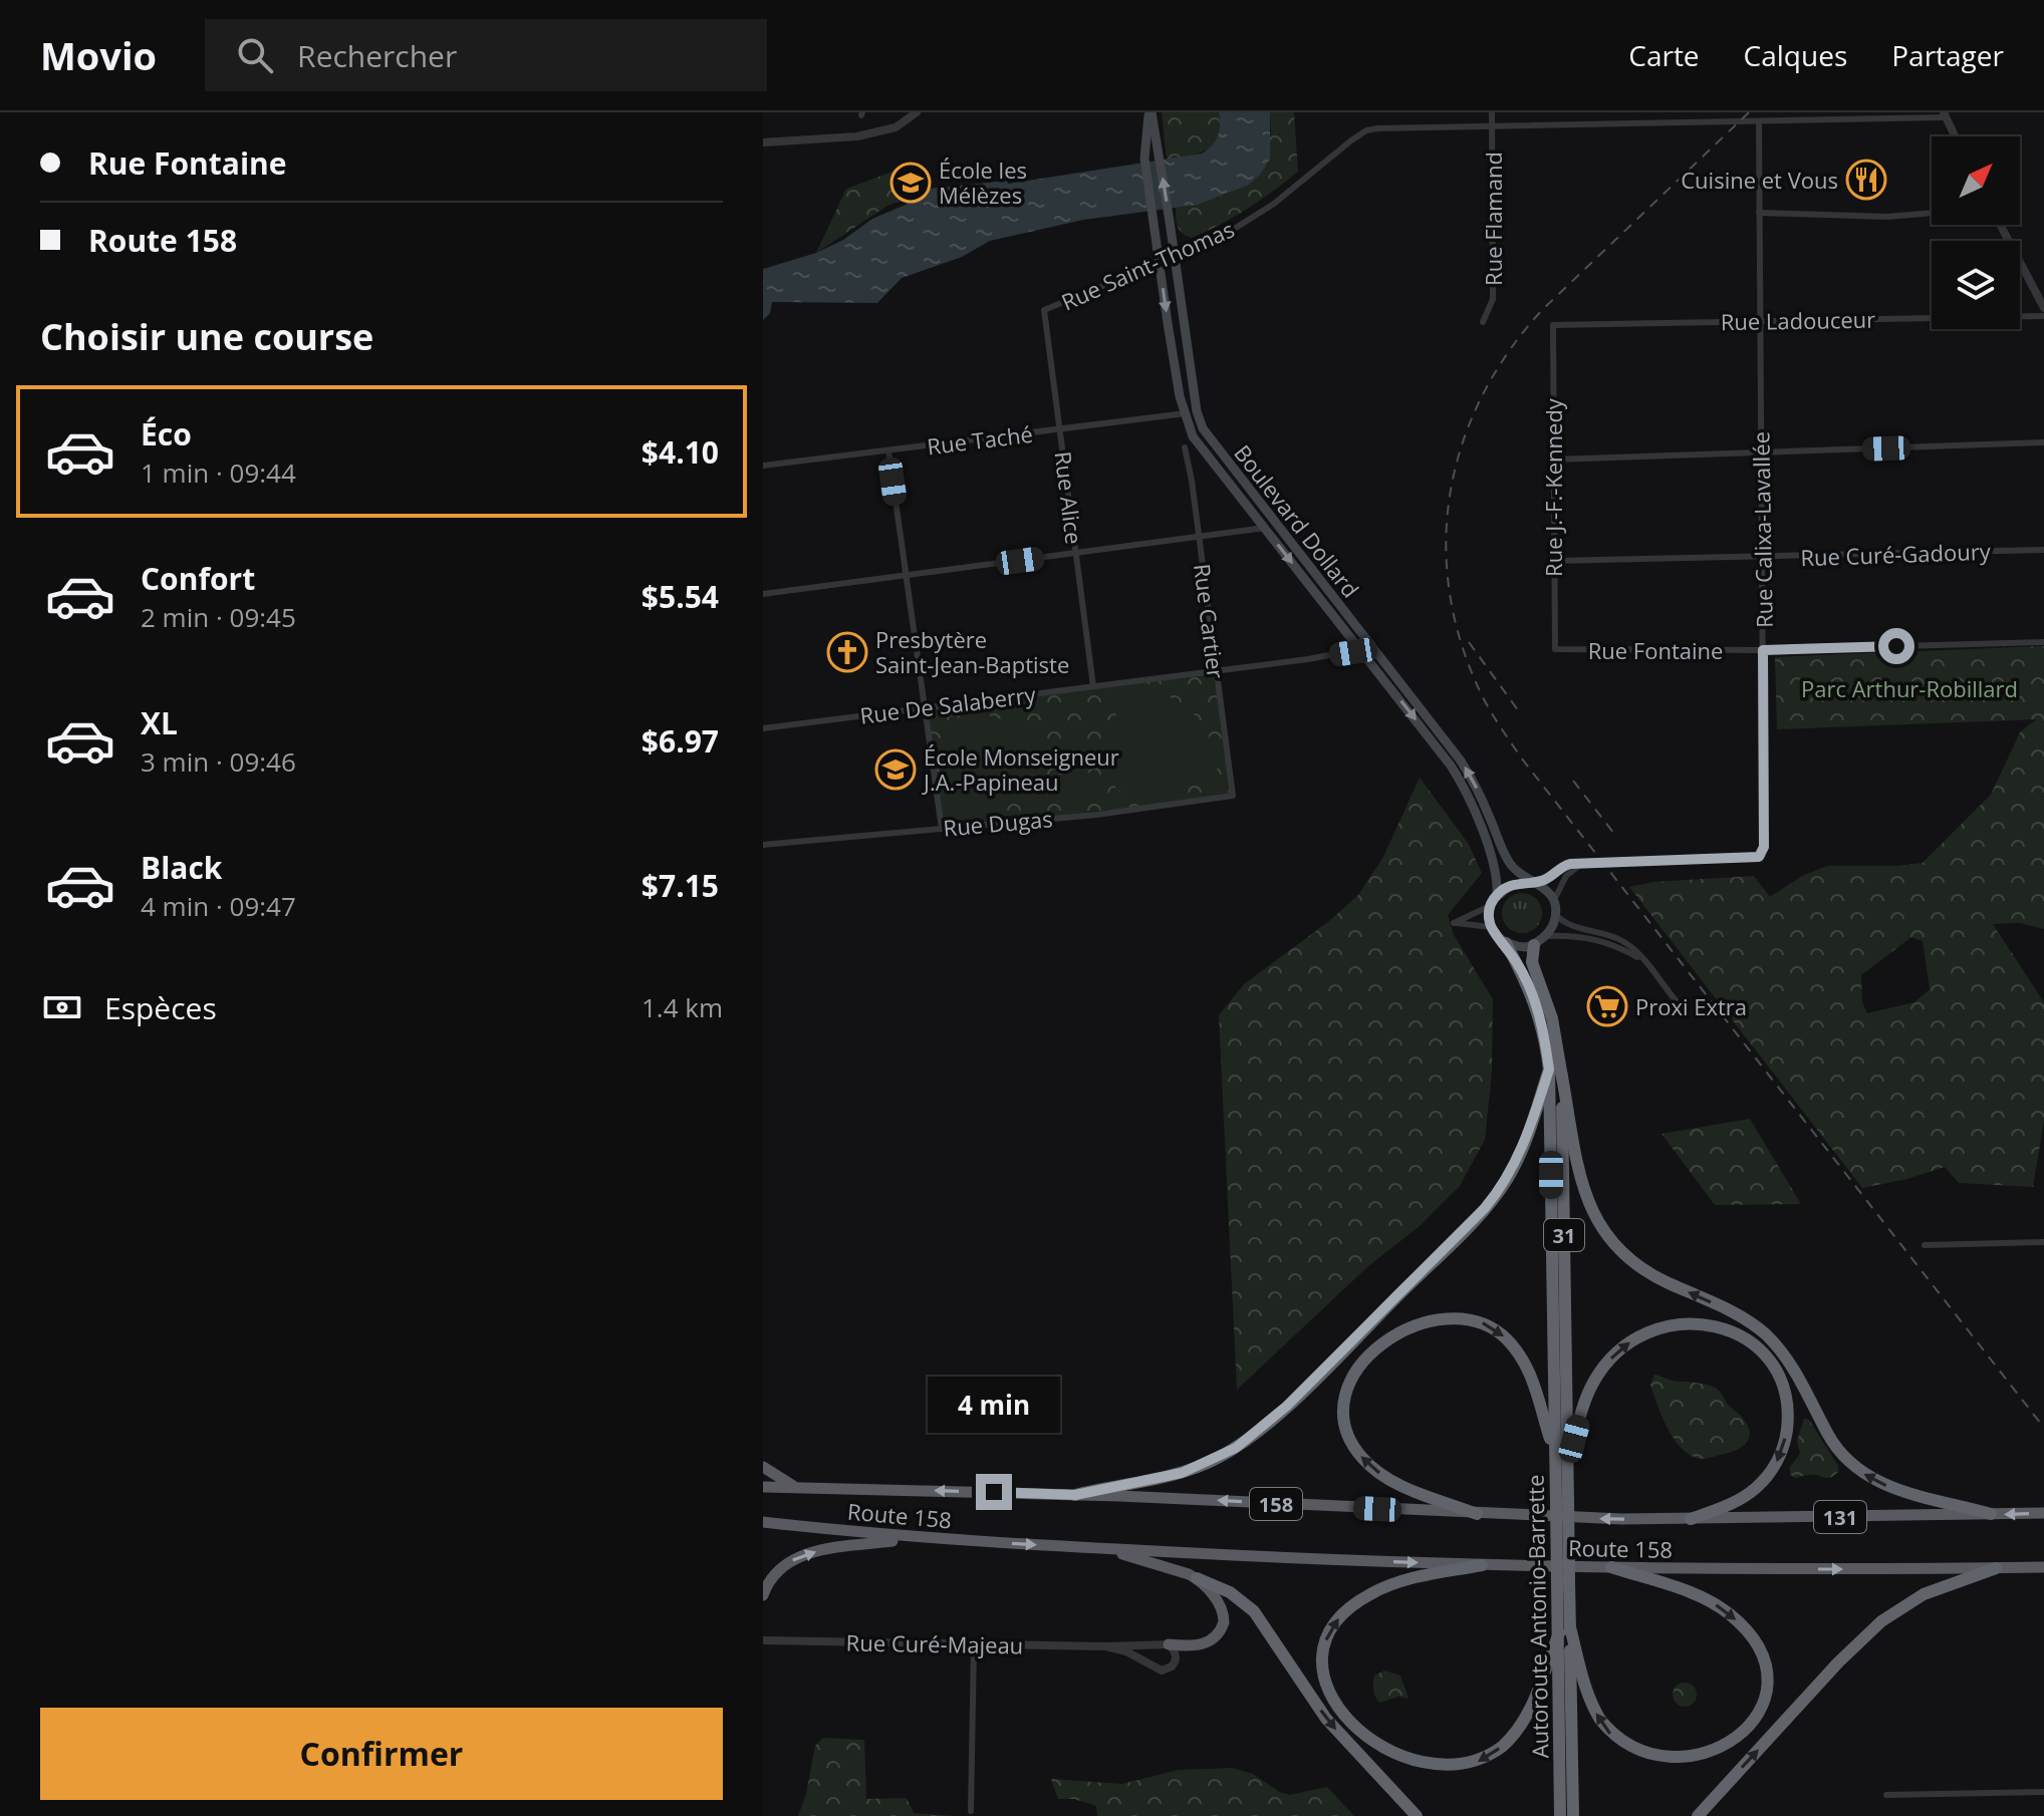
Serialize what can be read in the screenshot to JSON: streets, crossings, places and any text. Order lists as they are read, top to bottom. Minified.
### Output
{"streets":{"highway":["31","158","Route 158","131","Autoroute Antonio-Barrette"],"main road":["Boulevard Dollard"],"street":["Rue Flamand","Rue Saint-Thomas","Rue Ladouceur","Rue Taché","Rue J.-F.-Kennedy","Rue Alice","Rue Calixa-Lavallée","Rue Curé-Gadoury","Rue Cartier","Rue Fontaine","Rue De Salaberry","Rue Dugas","Rue Curé-Majeau"]},"crossings":[["Rue Flamand","Rue Saint-Thomas"],["Rue Saint-Thomas","Rue Alice"],["Rue Saint-Thomas","Boulevard Dollard"],["Rue Saint-Thomas","Rue Calixa-Lavallée"],["Rue Ladouceur","Rue J.-F.-Kennedy"],["Rue Ladouceur","Rue Calixa-Lavallée"],["Rue Taché","Rue Alice"],["Rue Taché","Boulevard Dollard"],["Rue J.-F.-Kennedy","Rue Curé-Gadoury"],["Rue J.-F.-Kennedy","Rue Fontaine"],["Rue Alice","Rue De Salaberry"],["Boulevard Dollard","Rue Calixa-Lavallée"],["Boulevard Dollard","Rue De Salaberry"],["Boulevard Dollard","Autoroute Antonio-Barrette"],["Rue Calixa-Lavallée","Rue Curé-Gadoury"],["Rue Calixa-Lavallée","Rue Fontaine"],["Rue Calixa-Lavallée","Autoroute Antonio-Barrette"],["Rue Cartier","Rue De Salaberry"],["Rue Cartier","Rue Dugas"]],"parks":["Parc Arthur-Robillard"],"places":{"restaurant":["Cuisine et Vous"],"school or university":["École les Mélèzes","École Monseigneur J.A.-Papineau"],"church":["Presbytère Saint-Jean-Baptiste"],"supermarket":["Proxi Extra"]},"north":"top right","page":{"header":"Movio","search":"Rechercher","nav":["Carte","Calques","Partager"],"banner":["Rue Fontaine","Route 158"],"heading":"Choisir une course","list":[{"name":"Éco","note":"1 min · 09:44","value":"$4.10"},{"name":"Confort","note":"2 min · 09:45","value":"$5.54"},{"name":"XL","note":"3 min · 09:46","value":"$6.97"},{"name":"Black","note":"4 min · 09:47","value":"$7.15"}],"pay":["Espèces","1.4 km"],"bubble":"4 min","buttons":"Confirmer"}}
